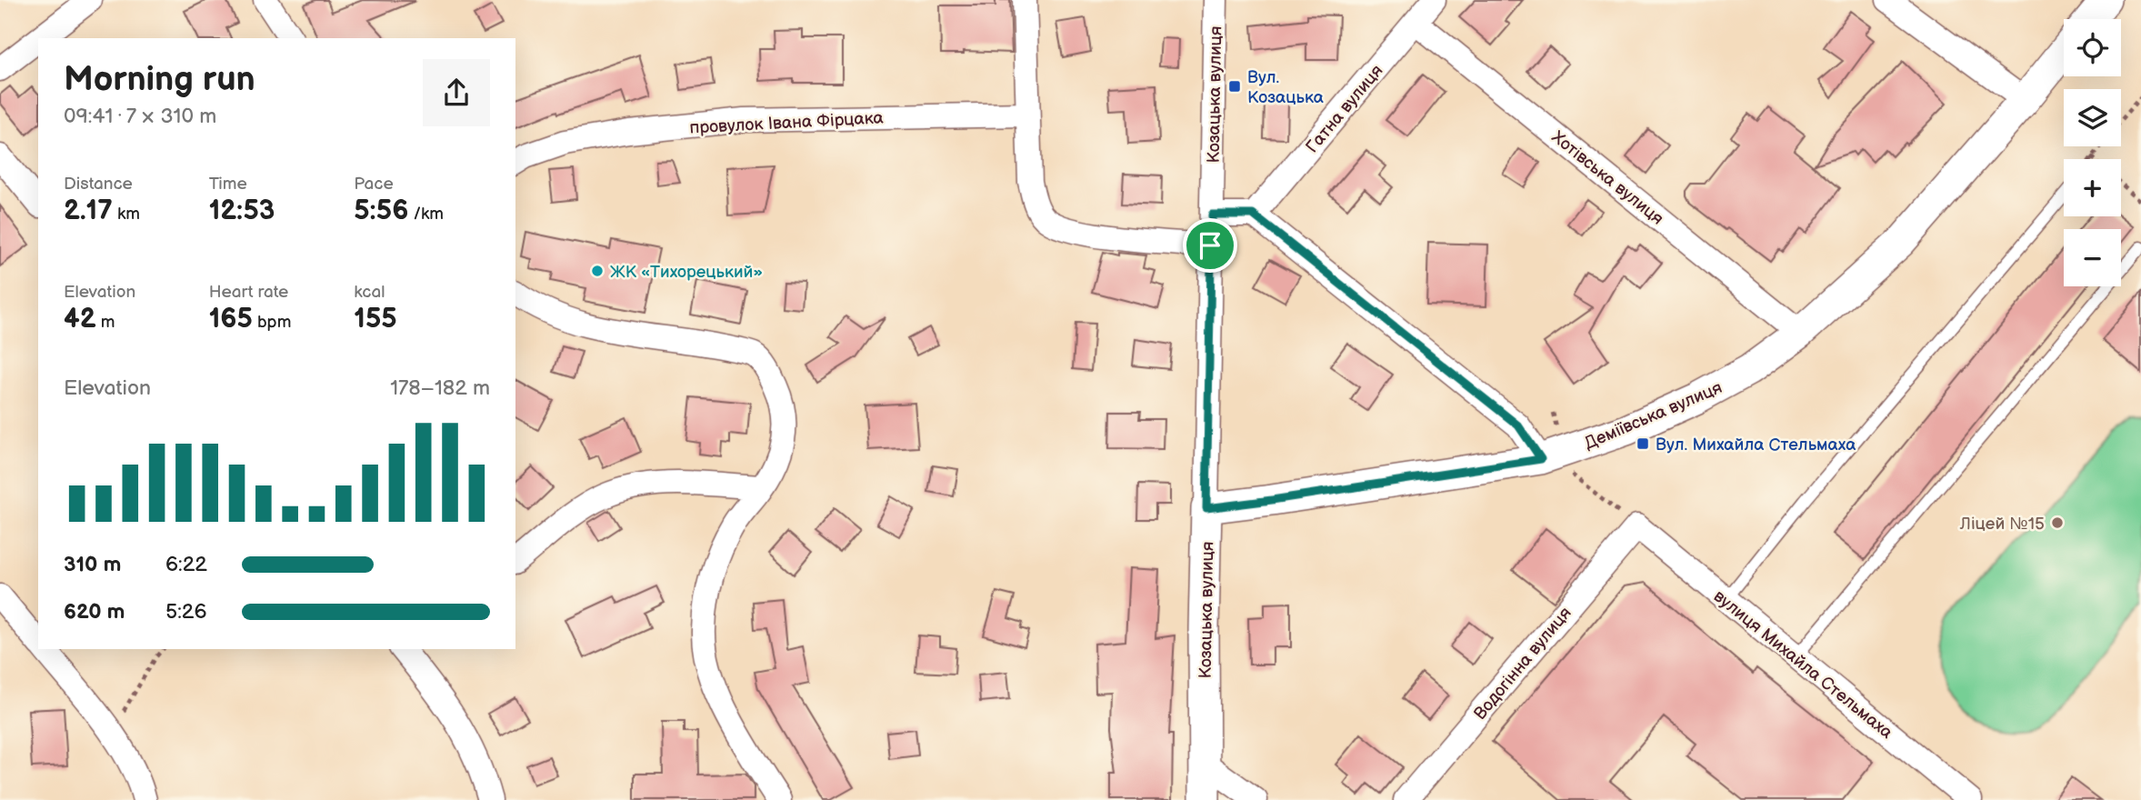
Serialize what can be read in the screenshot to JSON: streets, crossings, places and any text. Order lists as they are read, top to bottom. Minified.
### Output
{"streets":{"street":["Козацька вулиця","Гатна вулиця","провулок Івана Фірцака","Хотівська вулиця","Деміївська вулиця","Водогінна вулиця","вулиця Михайла Стельмаха"]},"crossings":[["Козацька вулиця","Деміївська вулиця"],["Гатна вулиця","Хотівська вулиця"],["Хотівська вулиця","Деміївська вулиця"],["Водогінна вулиця","вулиця Михайла Стельмаха"]],"places":{"transit":["Вул. Козацька","Вул. Михайла Стельмаха"],"other":["ЖК «Тихорецький»","Ліцей №15"]},"page":{"map_buttons":["+","−"],"heading":["Morning run","09:41 · 7 × 310 m"],"stats":[["Distance","2.17 km"],["Time","12:53"],["Pace","5:56 /km"],["Elevation","42 m"],["Heart rate","165 bpm"],["kcal","155"]],"chart":["Elevation","178–182 m"],"list":[{"name":"310 m","note":"6:22"},{"name":"620 m","note":"5:26"}]}}
